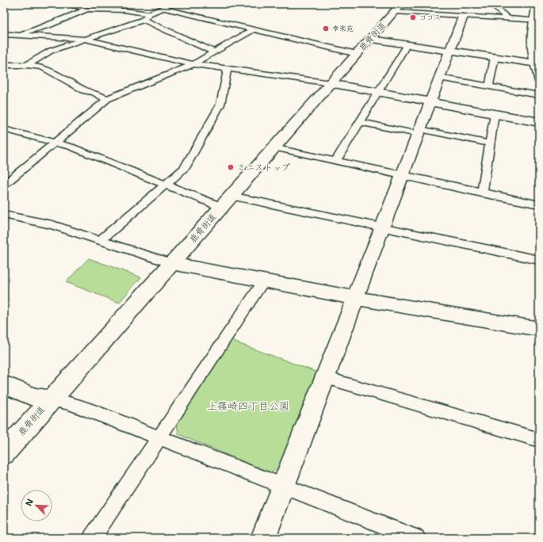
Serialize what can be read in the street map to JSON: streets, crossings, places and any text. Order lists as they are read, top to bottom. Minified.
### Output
{"streets":{"street":["鹿骨街道"]},"parks":["上篠崎四丁目公園"],"places":["ココス","幸楽苑","ミニストップ"],"north":"top left"}
